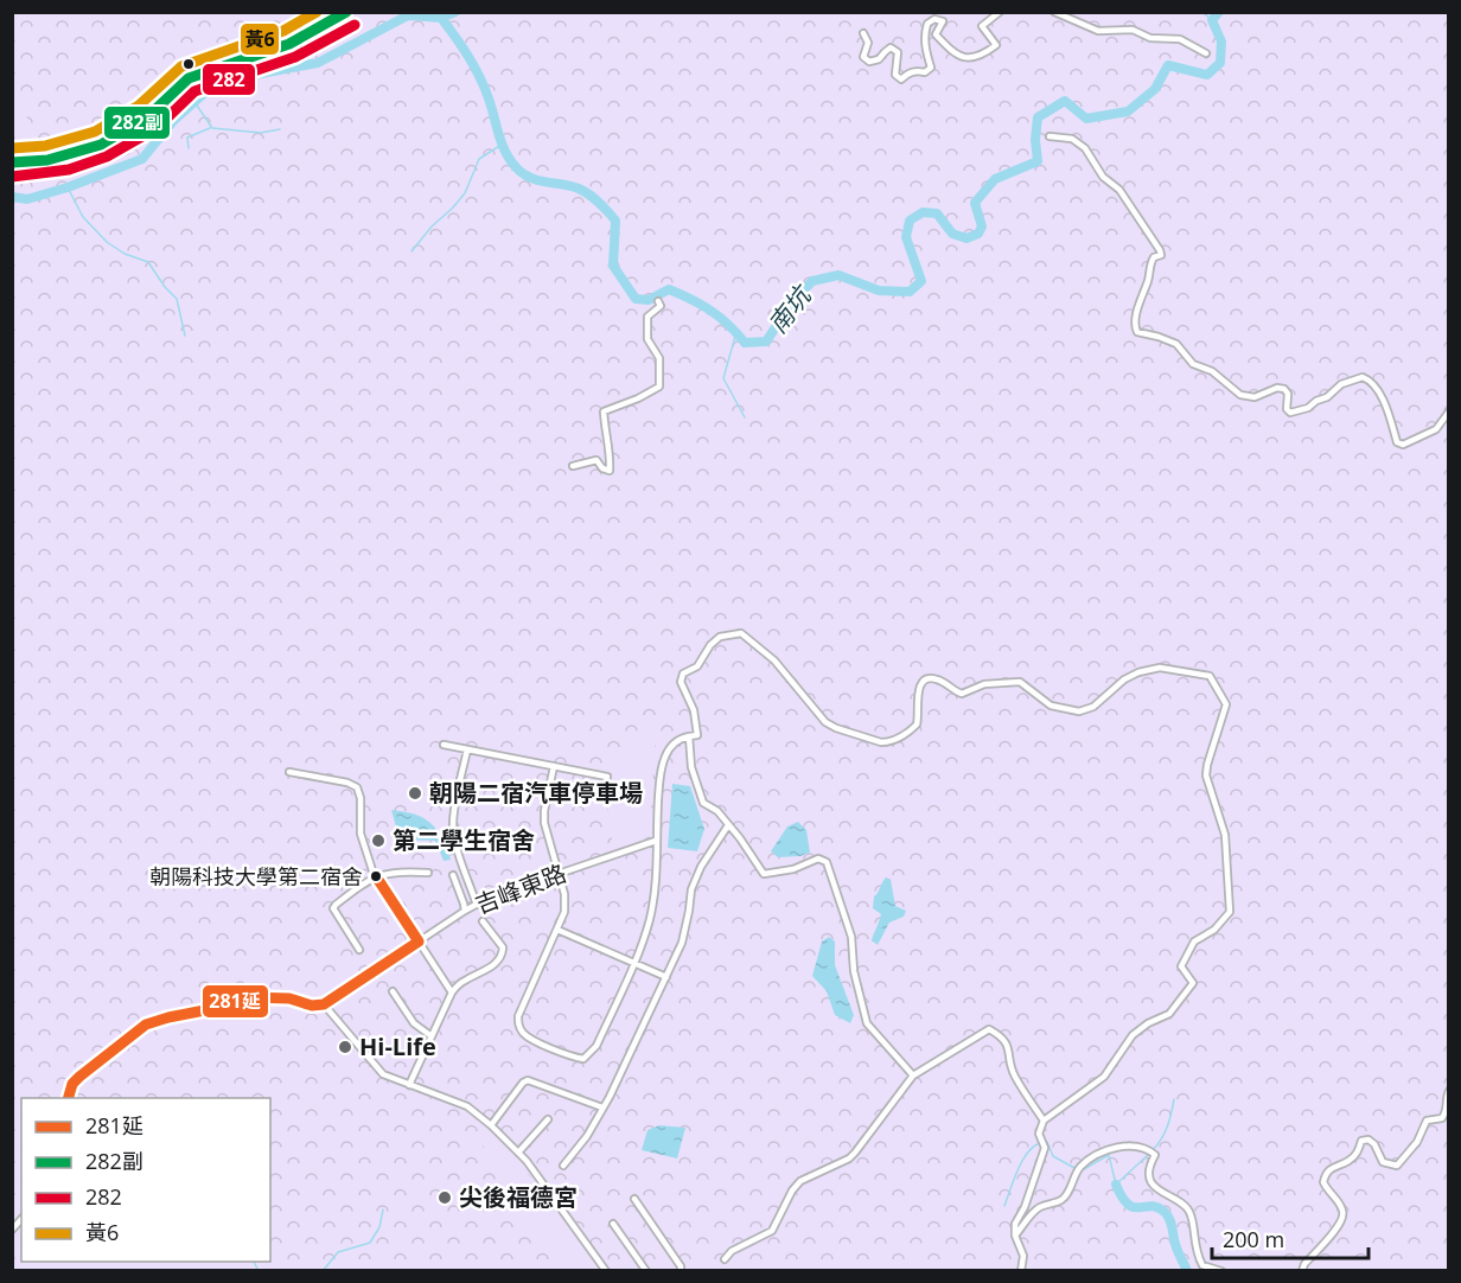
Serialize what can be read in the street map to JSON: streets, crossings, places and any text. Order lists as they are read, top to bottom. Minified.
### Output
{"streets":{"street":["吉峰東路"]},"water":["南坑"],"places":["朝陽二宿汽車停車場","第二學生宿舍","朝陽科技大學第二宿舍","Hi-Life","尖後福德宮"],"lines":["transit line 282副","transit line 黃6","transit line 282","transit line 281延"],"legend":["281延","282副","282","黃6"],"scale_bar":"200 m"}
